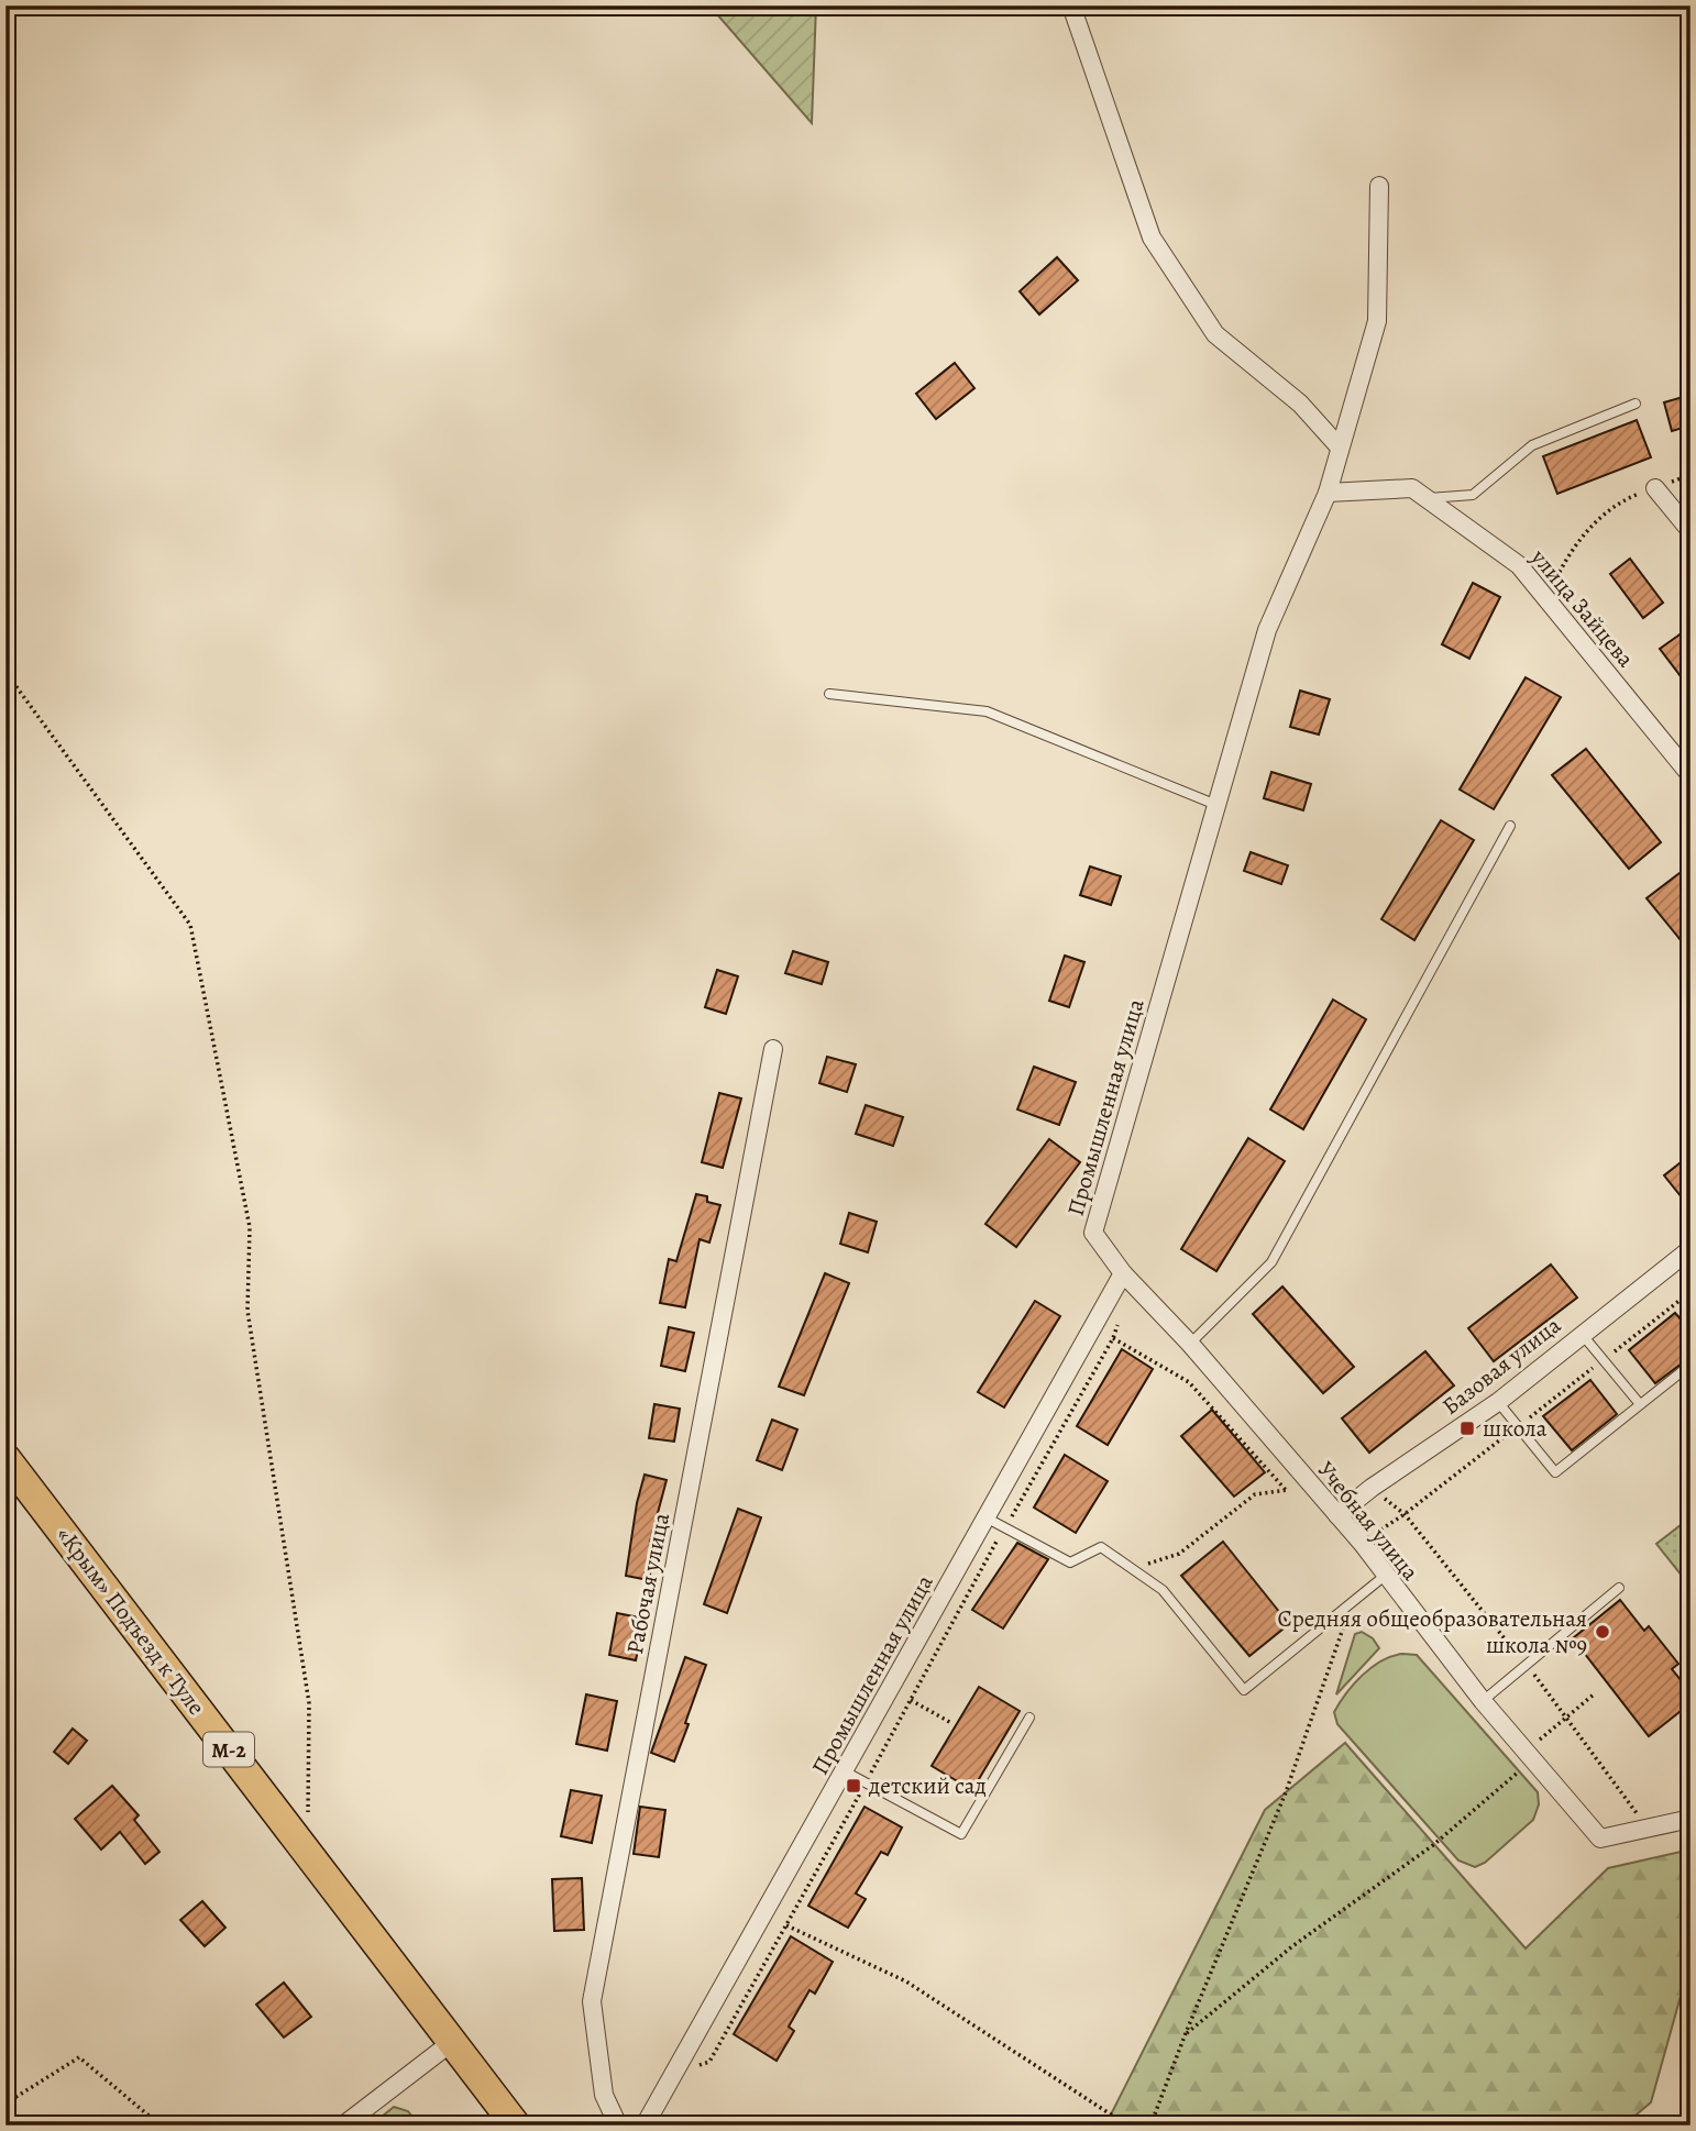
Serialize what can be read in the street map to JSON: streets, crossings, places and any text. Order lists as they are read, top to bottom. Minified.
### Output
{"streets":{"main road":["«Крым» Подъезд к Туле","М-2"],"street":["улица Зайцева","Промышленная улица","Базовая улица","Учебная улица","Рабочая улица"]},"crossings":[["улица Зайцева","Промышленная улица"],["Промышленная улица","Учебная улица"],["Базовая улица","Учебная улица"]],"places":{"transit":["школа","детский сад"],"other":["Средняя общеобразовательная школа №9"]}}
